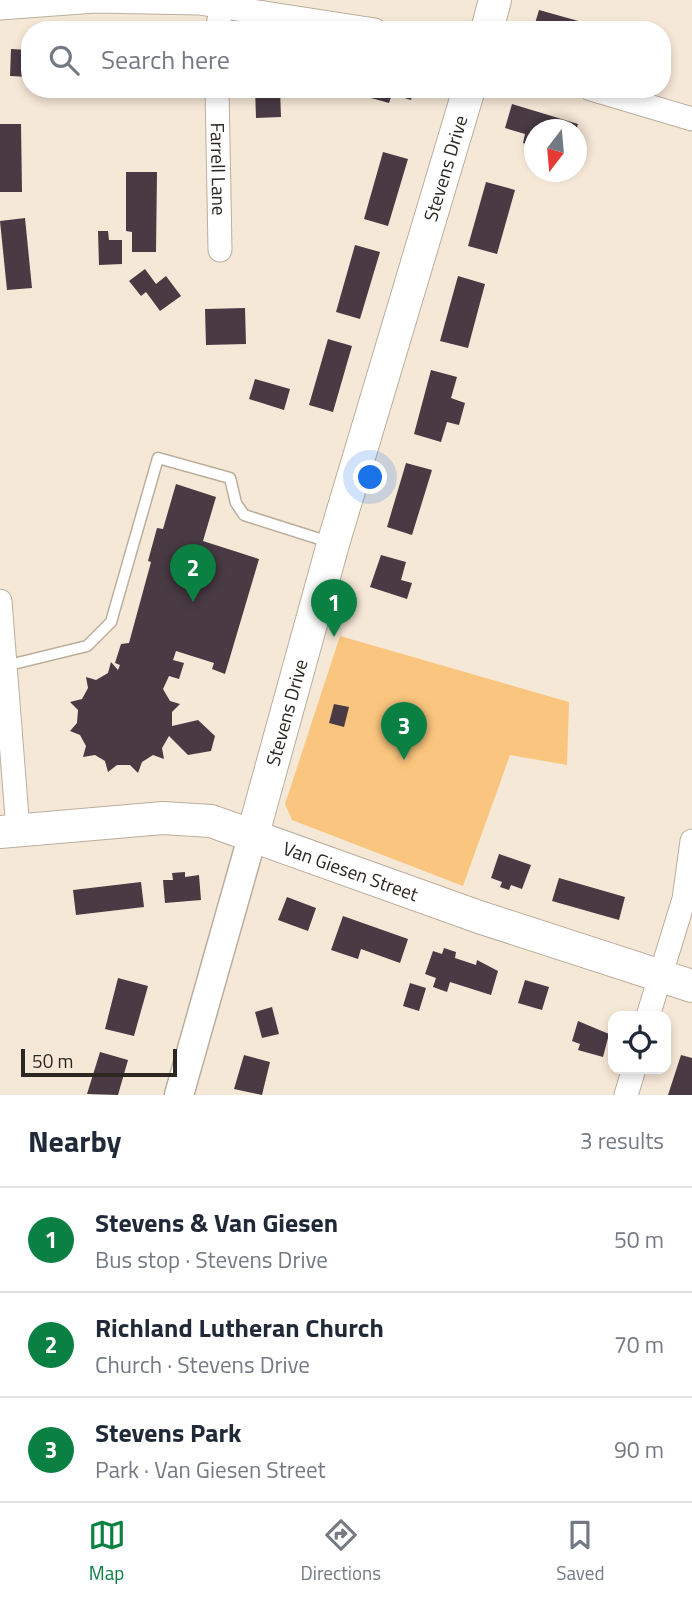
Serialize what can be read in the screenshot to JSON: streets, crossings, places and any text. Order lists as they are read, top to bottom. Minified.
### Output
{"streets":{"main road":["Stevens Drive","Van Giesen Street"],"street":["Farrell Lane"]},"crossings":[["Stevens Drive","Van Giesen Street"]],"scale_bar":"50 m","north":"bottom","page":{"search":"Search here","pins":["2","1","3"],"scale":"50 m","heading":["Nearby","3 results"],"list":[{"mark":"1","name":"Stevens & Van Giesen","note":"Bus stop · Stevens Drive","value":"50 m"},{"mark":"2","name":"Richland Lutheran Church","note":"Church · Stevens Drive","value":"70 m"},{"mark":"3","name":"Stevens Park","note":"Park · Van Giesen Street","value":"90 m"}],"nav":["Map","Directions","Saved"]}}
